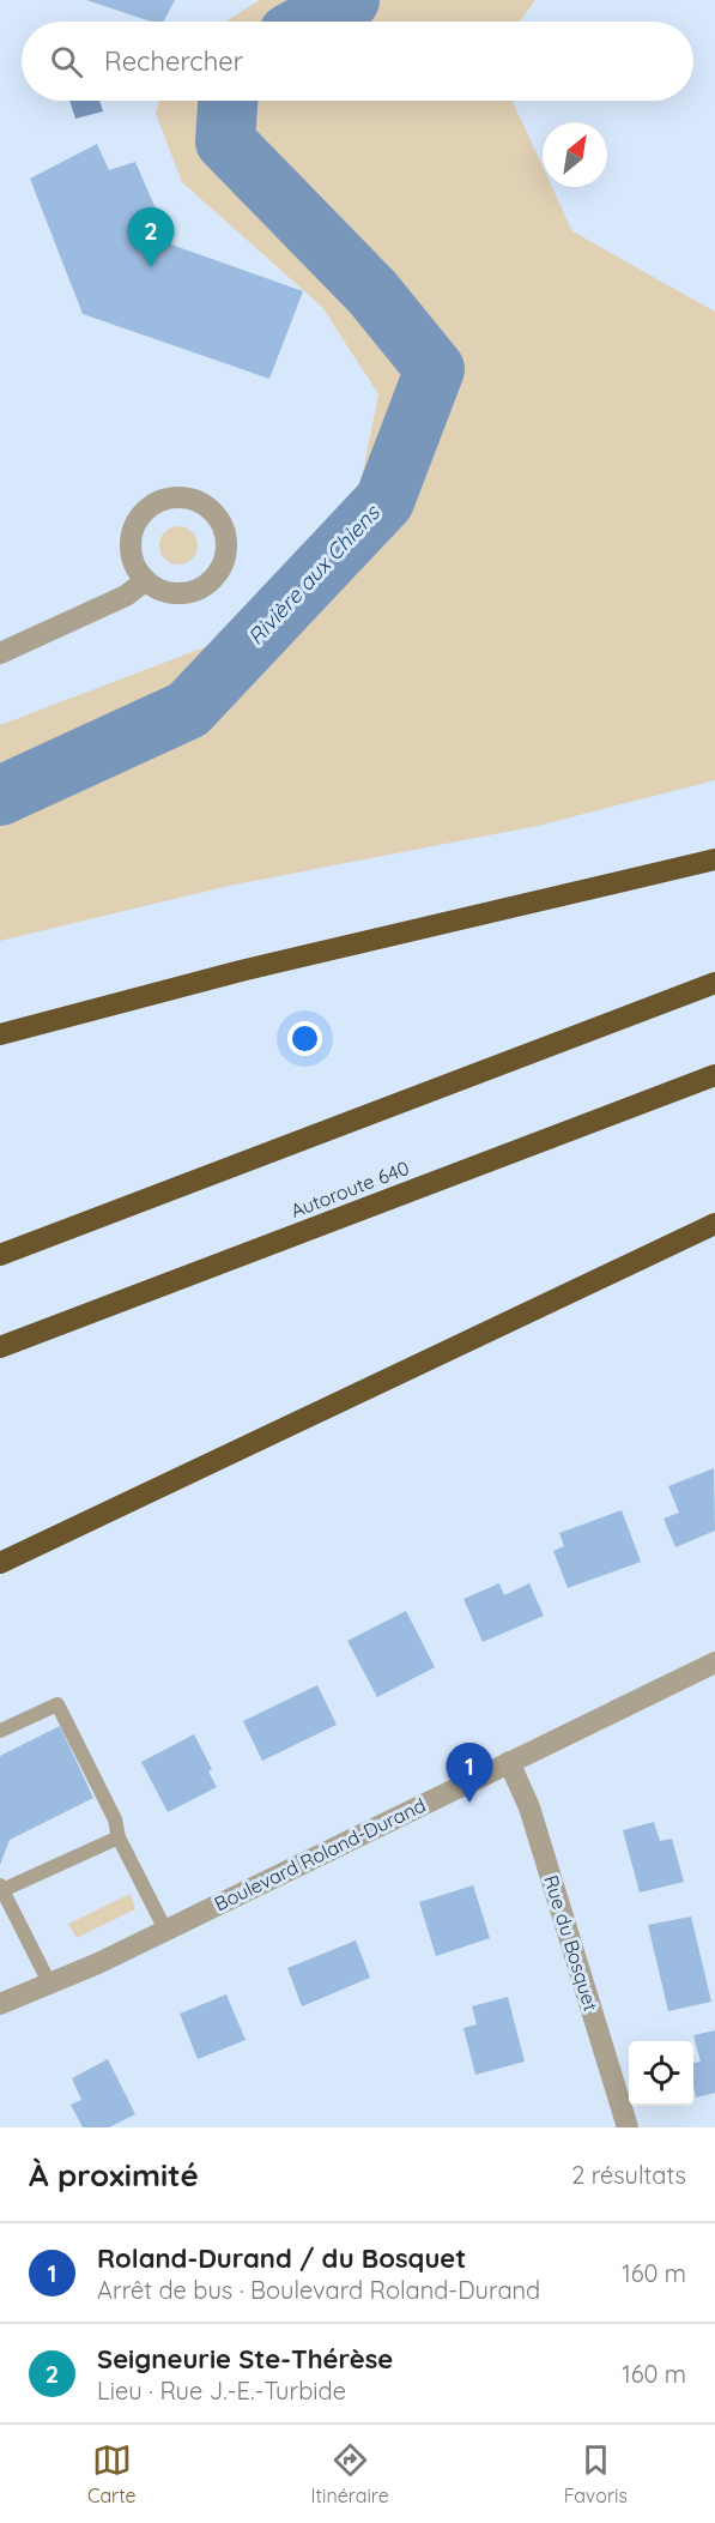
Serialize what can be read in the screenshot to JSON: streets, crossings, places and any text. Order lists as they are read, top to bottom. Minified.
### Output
{"streets":{"highway":["Autoroute 640"],"street":["Boulevard Roland-Durand","Rue du Bosquet"]},"crossings":[["Boulevard Roland-Durand","Rue du Bosquet"]],"water":["Rivière aux Chiens"],"north":"top right","page":{"search":"Rechercher","pins":["2","1"],"heading":["À proximité","2 résultats"],"list":[{"mark":"1","name":"Roland-Durand / du Bosquet","note":"Arrêt de bus · Boulevard Roland-Durand","value":"160 m"},{"mark":"2","name":"Seigneurie Ste-Thérèse","note":"Lieu · Rue J.-E.-Turbide","value":"160 m"}],"nav":["Carte","Itinéraire","Favoris"]}}
